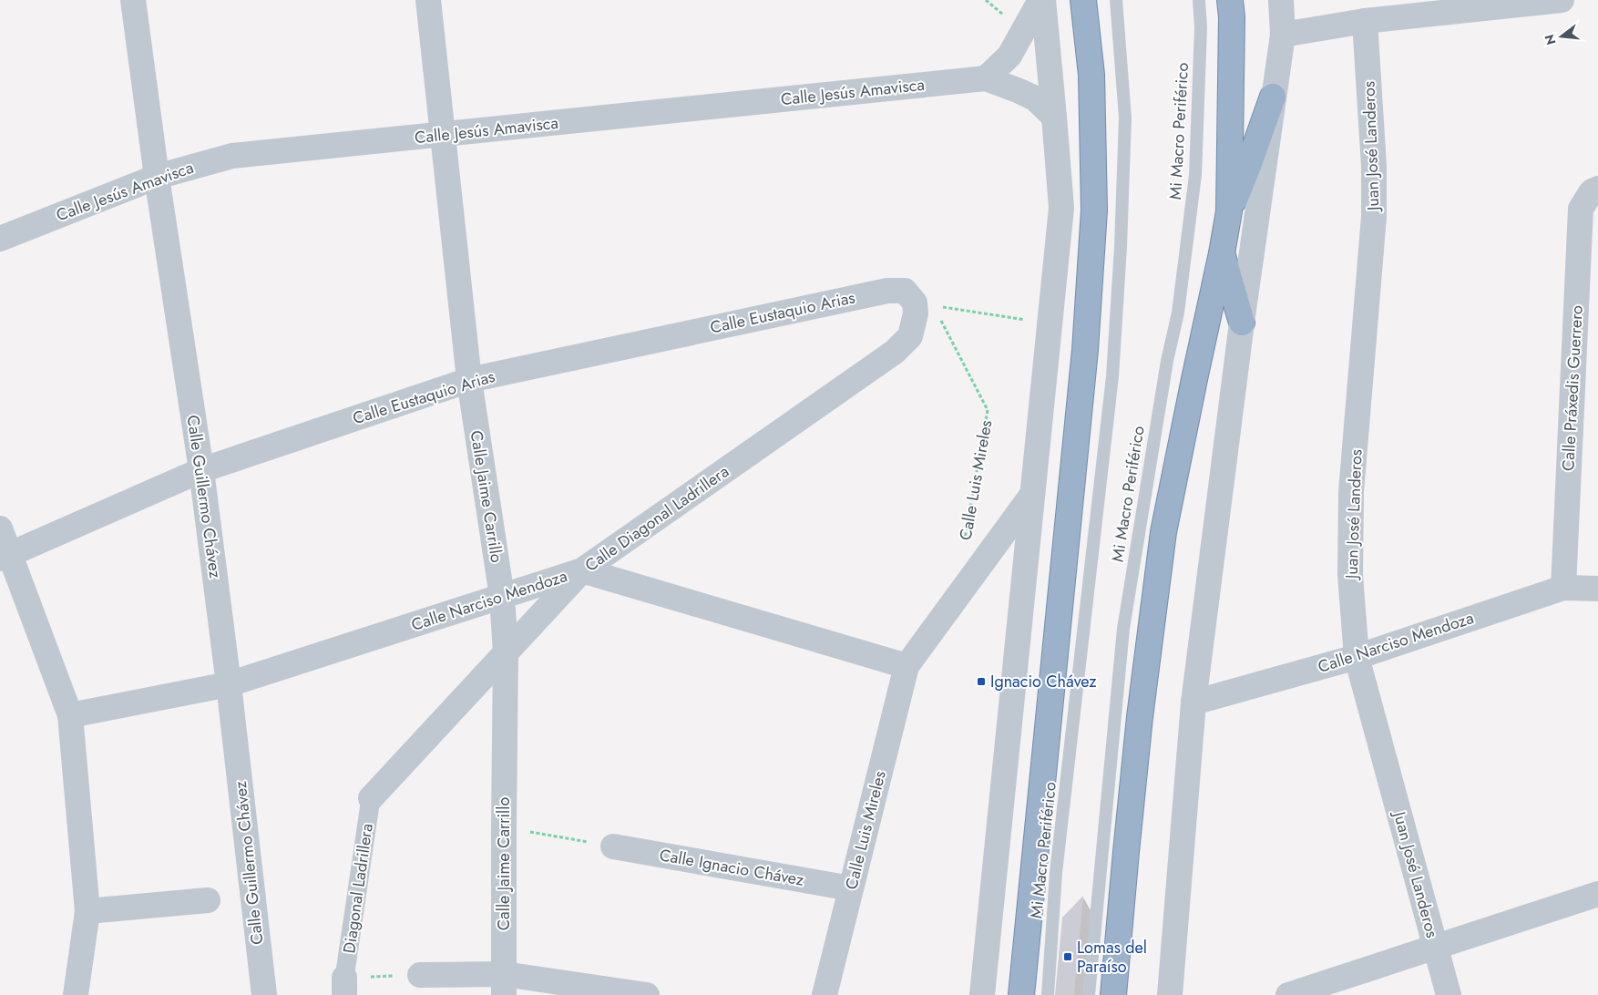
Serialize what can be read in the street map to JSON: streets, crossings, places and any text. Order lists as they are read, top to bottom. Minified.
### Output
{"streets":{"street":["Calle Jesús Amavisca","Juan José Landeros","Calle Eustaquio Arias","Calle Práxedis Guerrero","Calle Luis Mireles","Calle Guillermo Chávez","Calle Jaime Carrillo","Calle Diagonal Ladrillera","Calle Narciso Mendoza","Calle Ignacio Chávez","Diagonal Ladrillera"],"lane":["Mi Macro Periférico"]},"crossings":[["Calle Jesús Amavisca","Calle Guillermo Chávez"],["Calle Jesús Amavisca","Calle Jaime Carrillo"],["Juan José Landeros","Calle Narciso Mendoza"],["Calle Eustaquio Arias","Calle Luis Mireles"],["Calle Eustaquio Arias","Calle Guillermo Chávez"],["Calle Eustaquio Arias","Calle Jaime Carrillo"],["Calle Eustaquio Arias","Calle Diagonal Ladrillera"],["Calle Práxedis Guerrero","Calle Narciso Mendoza"],["Calle Luis Mireles","Calle Diagonal Ladrillera"],["Calle Luis Mireles","Calle Narciso Mendoza"],["Calle Luis Mireles","Calle Ignacio Chávez"],["Calle Guillermo Chávez","Calle Narciso Mendoza"],["Calle Jaime Carrillo","Calle Diagonal Ladrillera"],["Calle Jaime Carrillo","Calle Narciso Mendoza"],["Calle Diagonal Ladrillera","Calle Narciso Mendoza"],["Calle Diagonal Ladrillera","Diagonal Ladrillera"]],"places":{"transit":["Ignacio Chávez","Lomas del Paraíso"]},"north":"left"}
